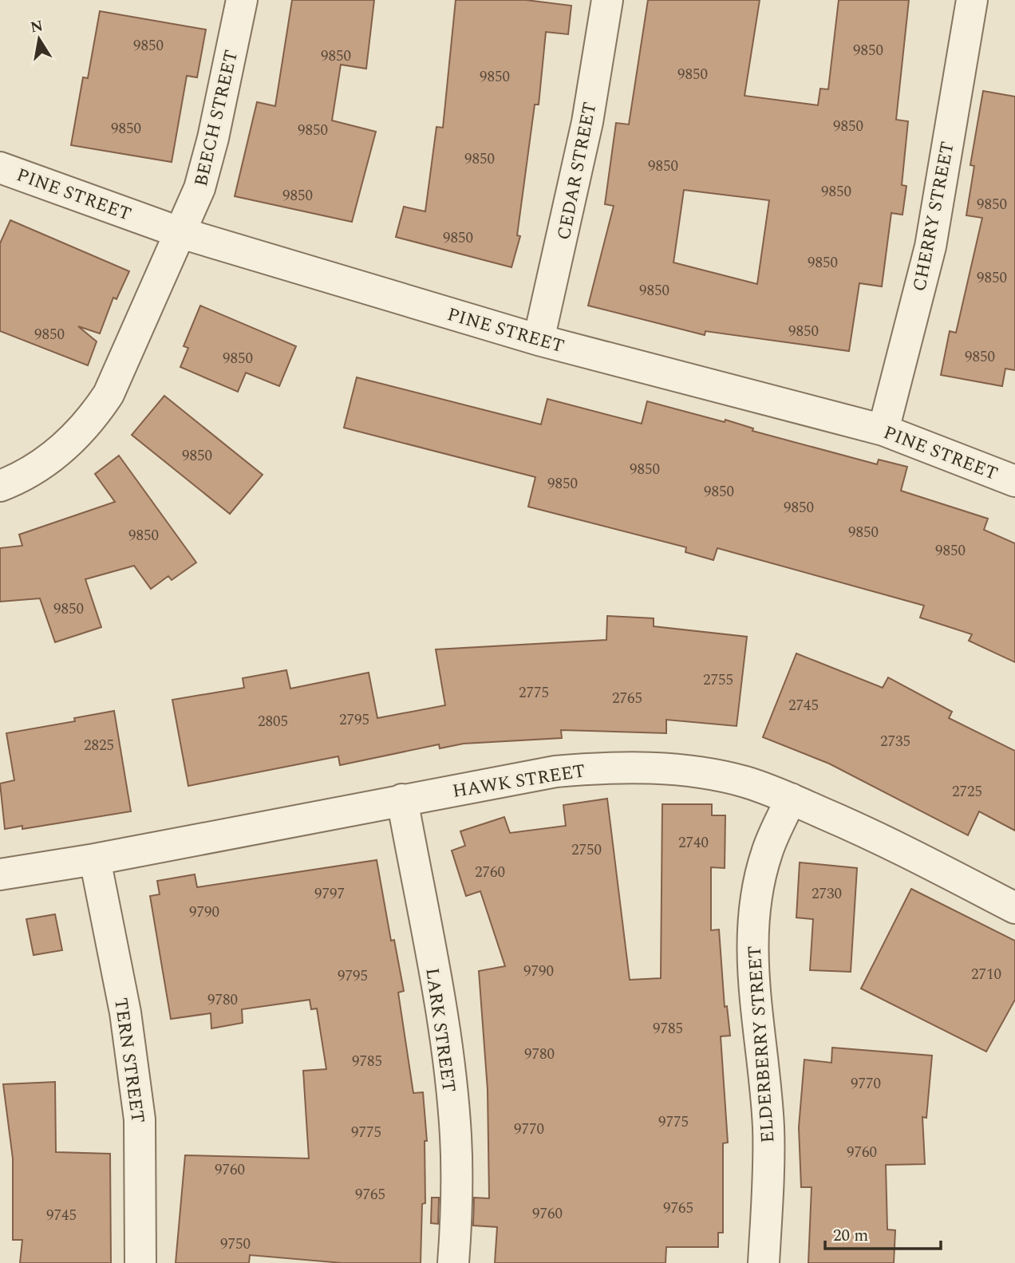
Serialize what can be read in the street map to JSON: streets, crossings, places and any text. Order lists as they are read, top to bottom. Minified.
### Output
{"streets":{"street":["BEECH STREET","CEDAR STREET","PINE STREET","CHERRY STREET","HAWK STREET","LARK STREET","ELDERBERRY STREET","TERN STREET"]},"crossings":[["BEECH STREET","PINE STREET"],["CEDAR STREET","PINE STREET"],["PINE STREET","CHERRY STREET"],["HAWK STREET","LARK STREET"],["HAWK STREET","ELDERBERRY STREET"],["HAWK STREET","TERN STREET"]],"house_numbers":["9850","9850","9850","9850","9850","9850","9850","9850","9850","9850","9850","9850","9850","9850","9850","9850","9850","9850","9850","9850","9850","9850","9850","9850","9850","9850","9850","9850","9850","9850","2755","2775","2765","2745","2795","2805","2735","2825","2725","2740","2750","2760","9797","2730","9790","9790","2710","9795","9780","9785","9780","9785","9770","9775","9770","9775","9760","9760","9765","9765","9760","9745","9750"],"scale_bar":"20 m","north":"top"}
